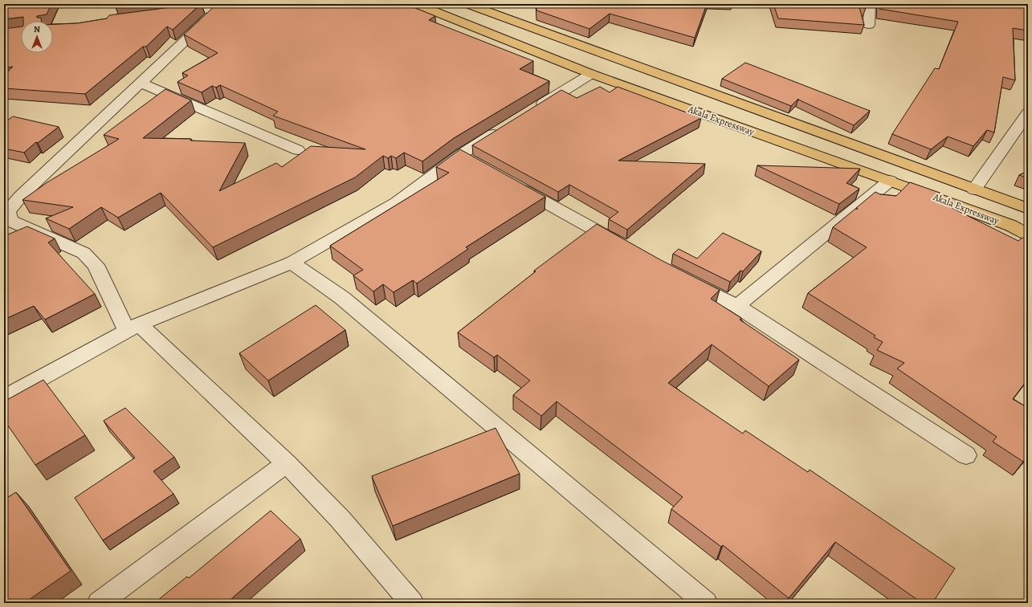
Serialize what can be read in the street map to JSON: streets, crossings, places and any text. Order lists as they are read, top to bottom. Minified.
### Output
{"streets":{"main road":["Akala Expressway"]},"north":"top"}
